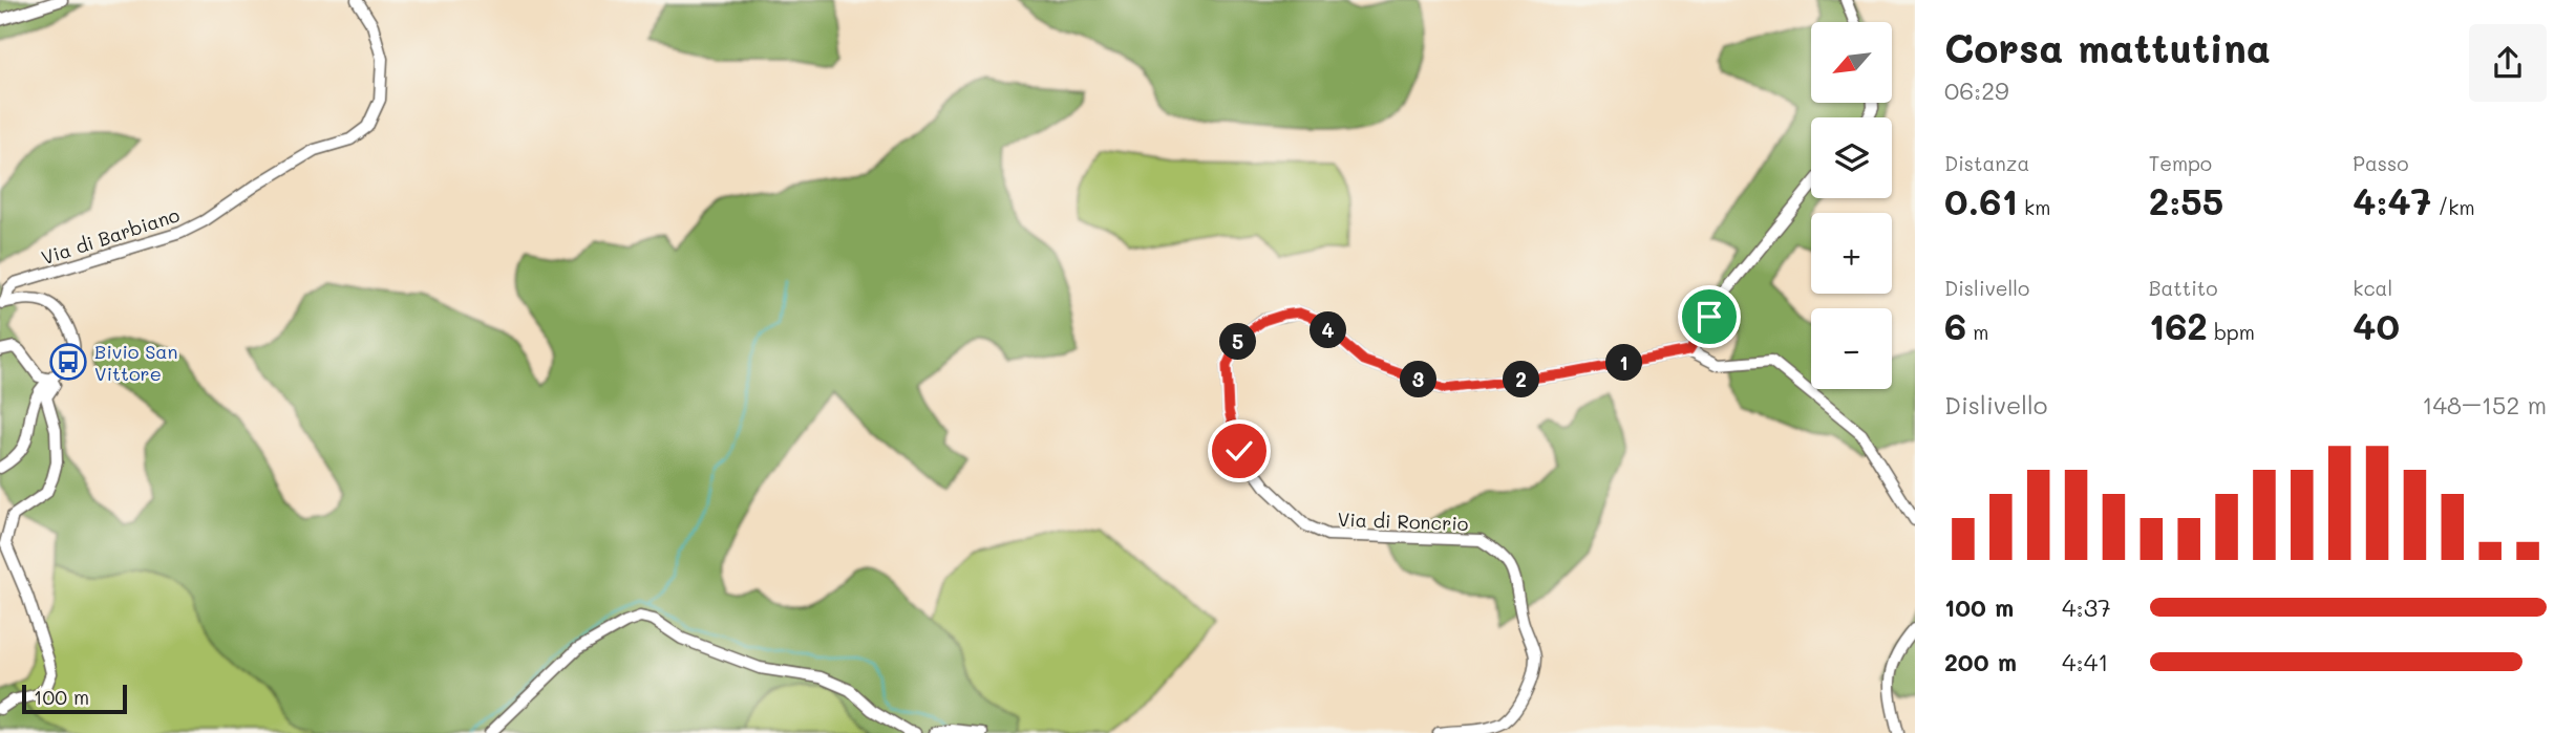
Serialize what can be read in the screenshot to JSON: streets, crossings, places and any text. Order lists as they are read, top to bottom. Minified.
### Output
{"streets":{"street":["Via di Barbiano","Via di Roncrio"]},"places":{"bus stop":["Bivio San Vittore"]},"scale_bar":"100 m","north":"bottom left","page":{"heading":["Corsa mattutina","06:29"],"map_buttons":["+","−"],"stats":[["Distanza","0.61 km"],["Tempo","2:55"],["Passo","4:47 /km"],["Dislivello","6 m"],["Battito","162 bpm"],["kcal","40"]],"pins":["4","5","1","2","3"],"chart":["Dislivello","148–152 m"],"list":[{"name":"100 m","note":"4:37"},{"name":"200 m","note":"4:41"}],"scale":"100 m"}}
